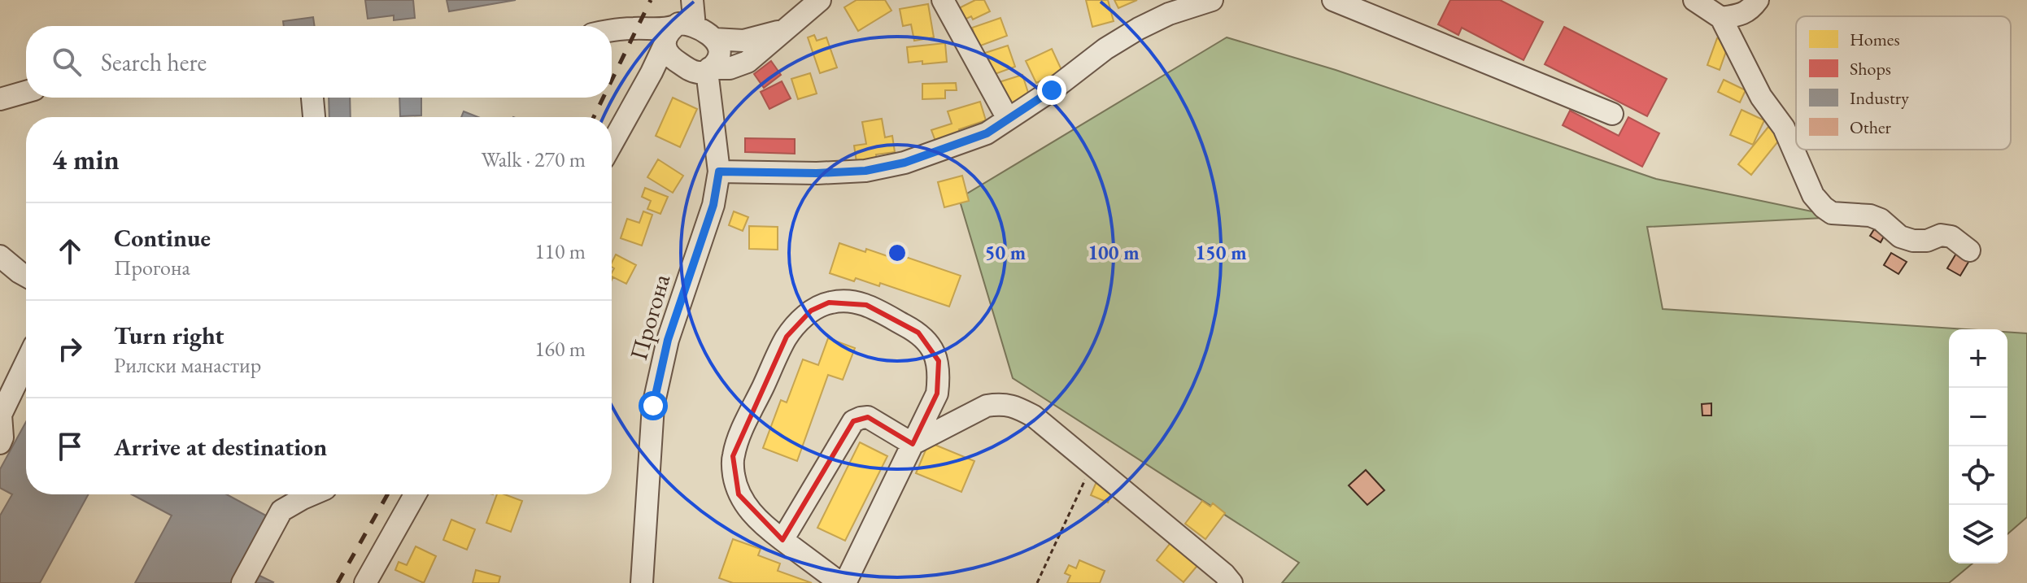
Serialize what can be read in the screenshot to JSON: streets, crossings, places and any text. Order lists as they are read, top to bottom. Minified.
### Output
{"streets":{"street":["Прогона"]},"legend":["Homes","Shops","Industry","Other"],"page":{"search":"Search here","heading":["4 min","Walk · 270 m"],"list":[["Continue","Прогона","110 m"],["Turn right","Рилски манастир","160 m"],"Arrive at destination"],"map_buttons":["+","−"]},"rings":["50 m","100 m","150 m"]}
